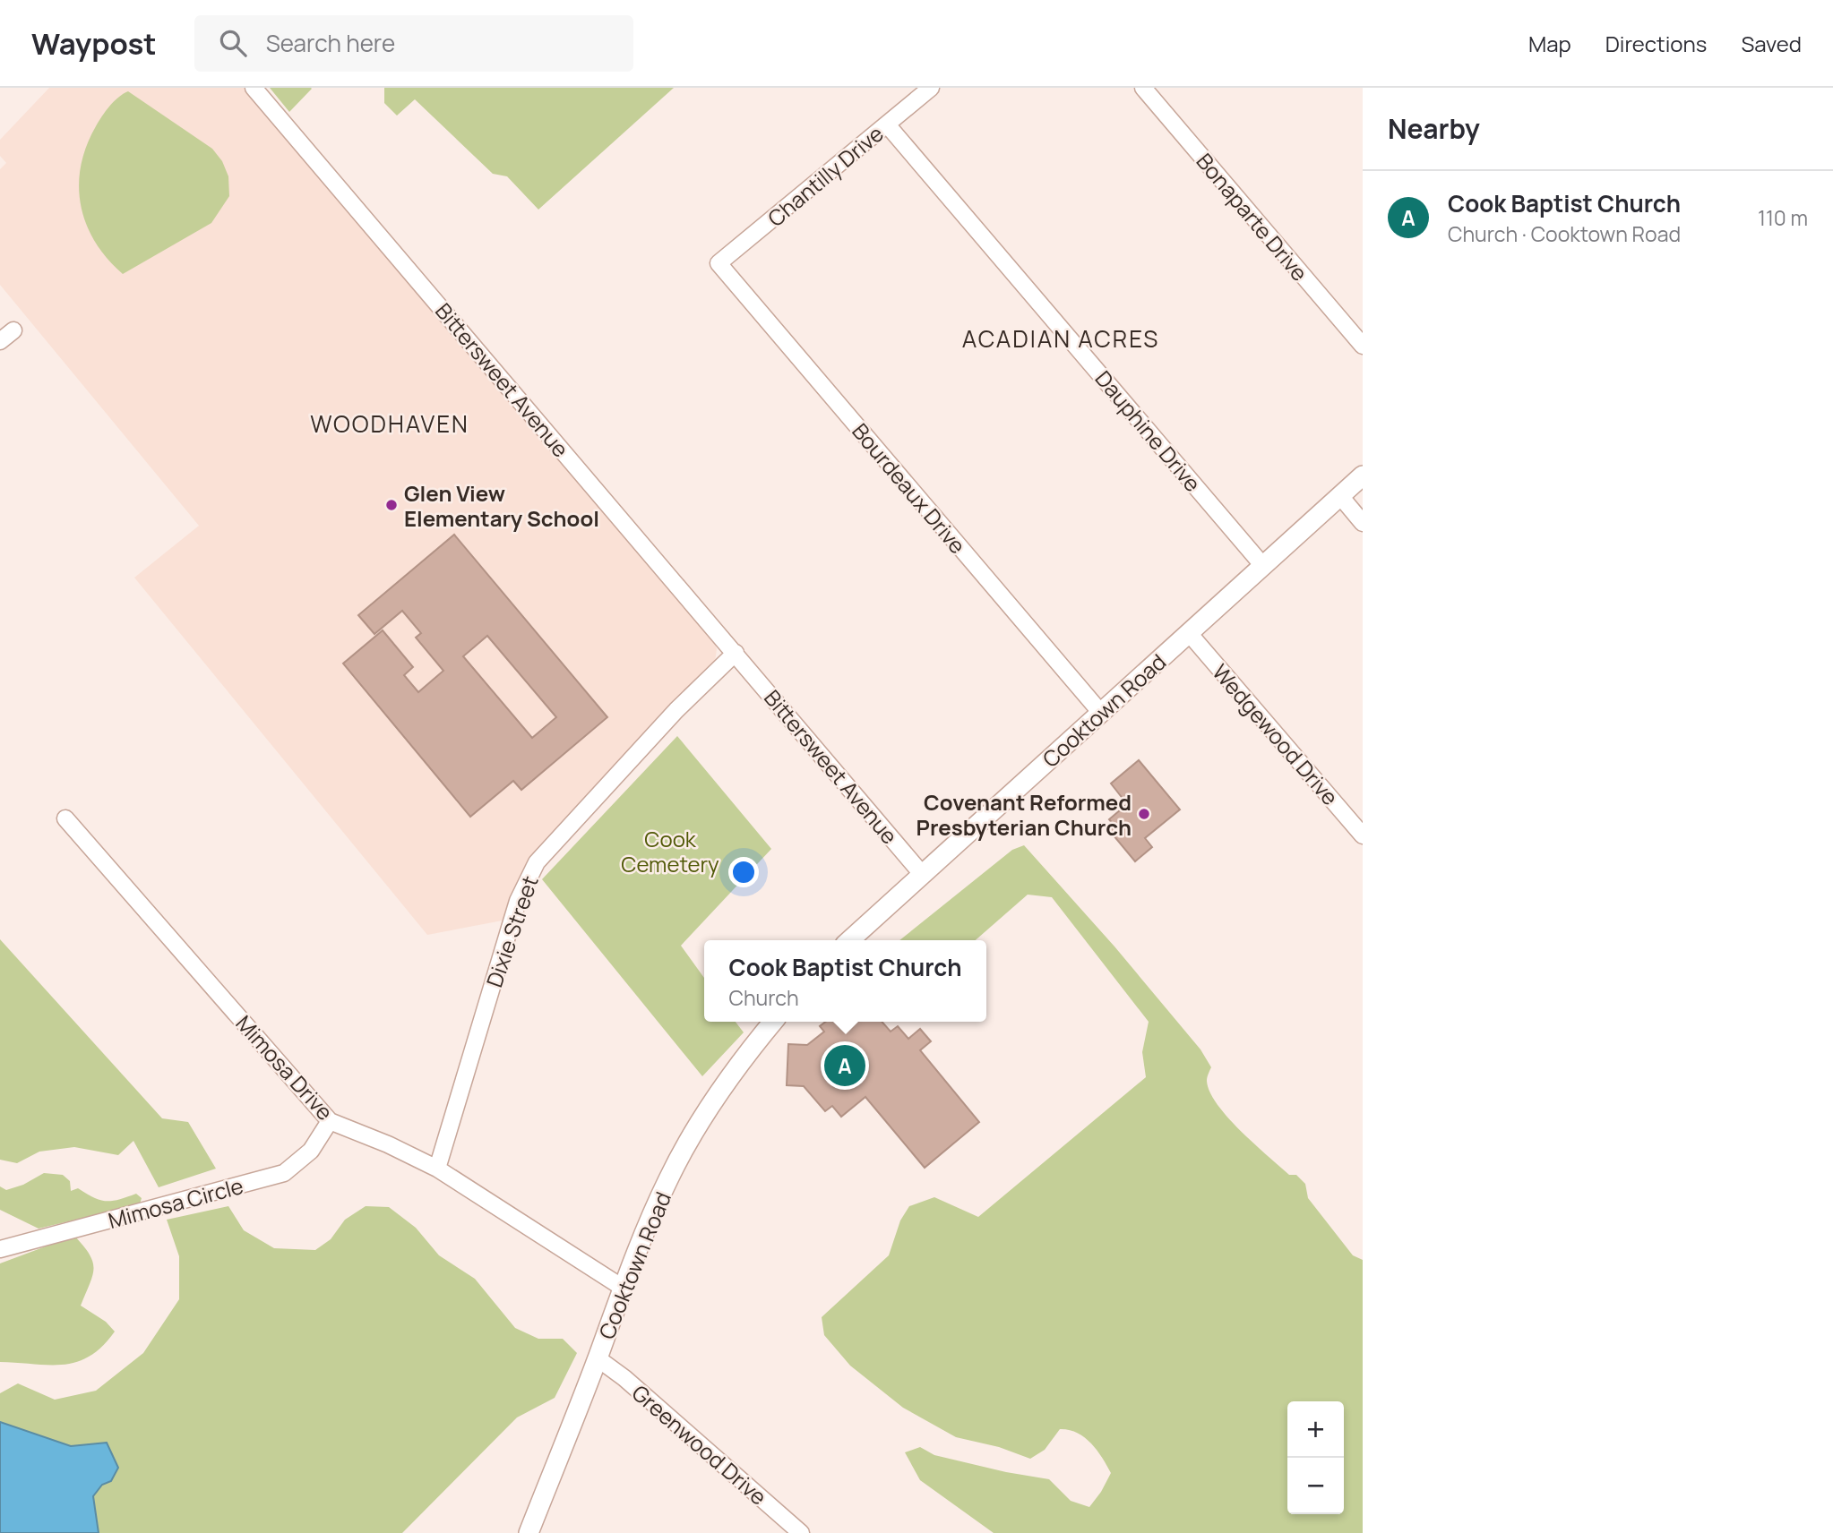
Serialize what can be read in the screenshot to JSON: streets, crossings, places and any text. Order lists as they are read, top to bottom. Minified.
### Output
{"streets":{"street":["Chantilly Drive","Bonaparte Drive","Bittersweet Avenue","Dauphine Drive","Bourdeaux Drive","Cooktown Road","Wedgewood Drive","Dixie Street","Mimosa Drive","Mimosa Circle","Greenwood Drive"]},"crossings":[["Chantilly Drive","Dauphine Drive"],["Chantilly Drive","Bourdeaux Drive"],["Bittersweet Avenue","Cooktown Road"],["Bittersweet Avenue","Dixie Street"],["Dauphine Drive","Cooktown Road"],["Bourdeaux Drive","Cooktown Road"],["Cooktown Road","Wedgewood Drive"],["Cooktown Road","Mimosa Drive"],["Cooktown Road","Greenwood Drive"],["Dixie Street","Mimosa Drive"],["Mimosa Drive","Mimosa Circle"]],"districts":["ACADIAN ACRES","WOODHAVEN"],"parks":["Cook Cemetery"],"places":["Glen View Elementary School","Covenant Reformed Presbyterian Church"],"page":{"header":"Waypost","search":"Search here","nav":["Map","Directions","Saved"],"heading":"Nearby","list":[{"mark":"A","name":"Cook Baptist Church","note":"Church · Cooktown Road","value":"110 m"}],"popup":["Cook Baptist Church","Church"],"pins":"A","map_buttons":["+","−"]}}
